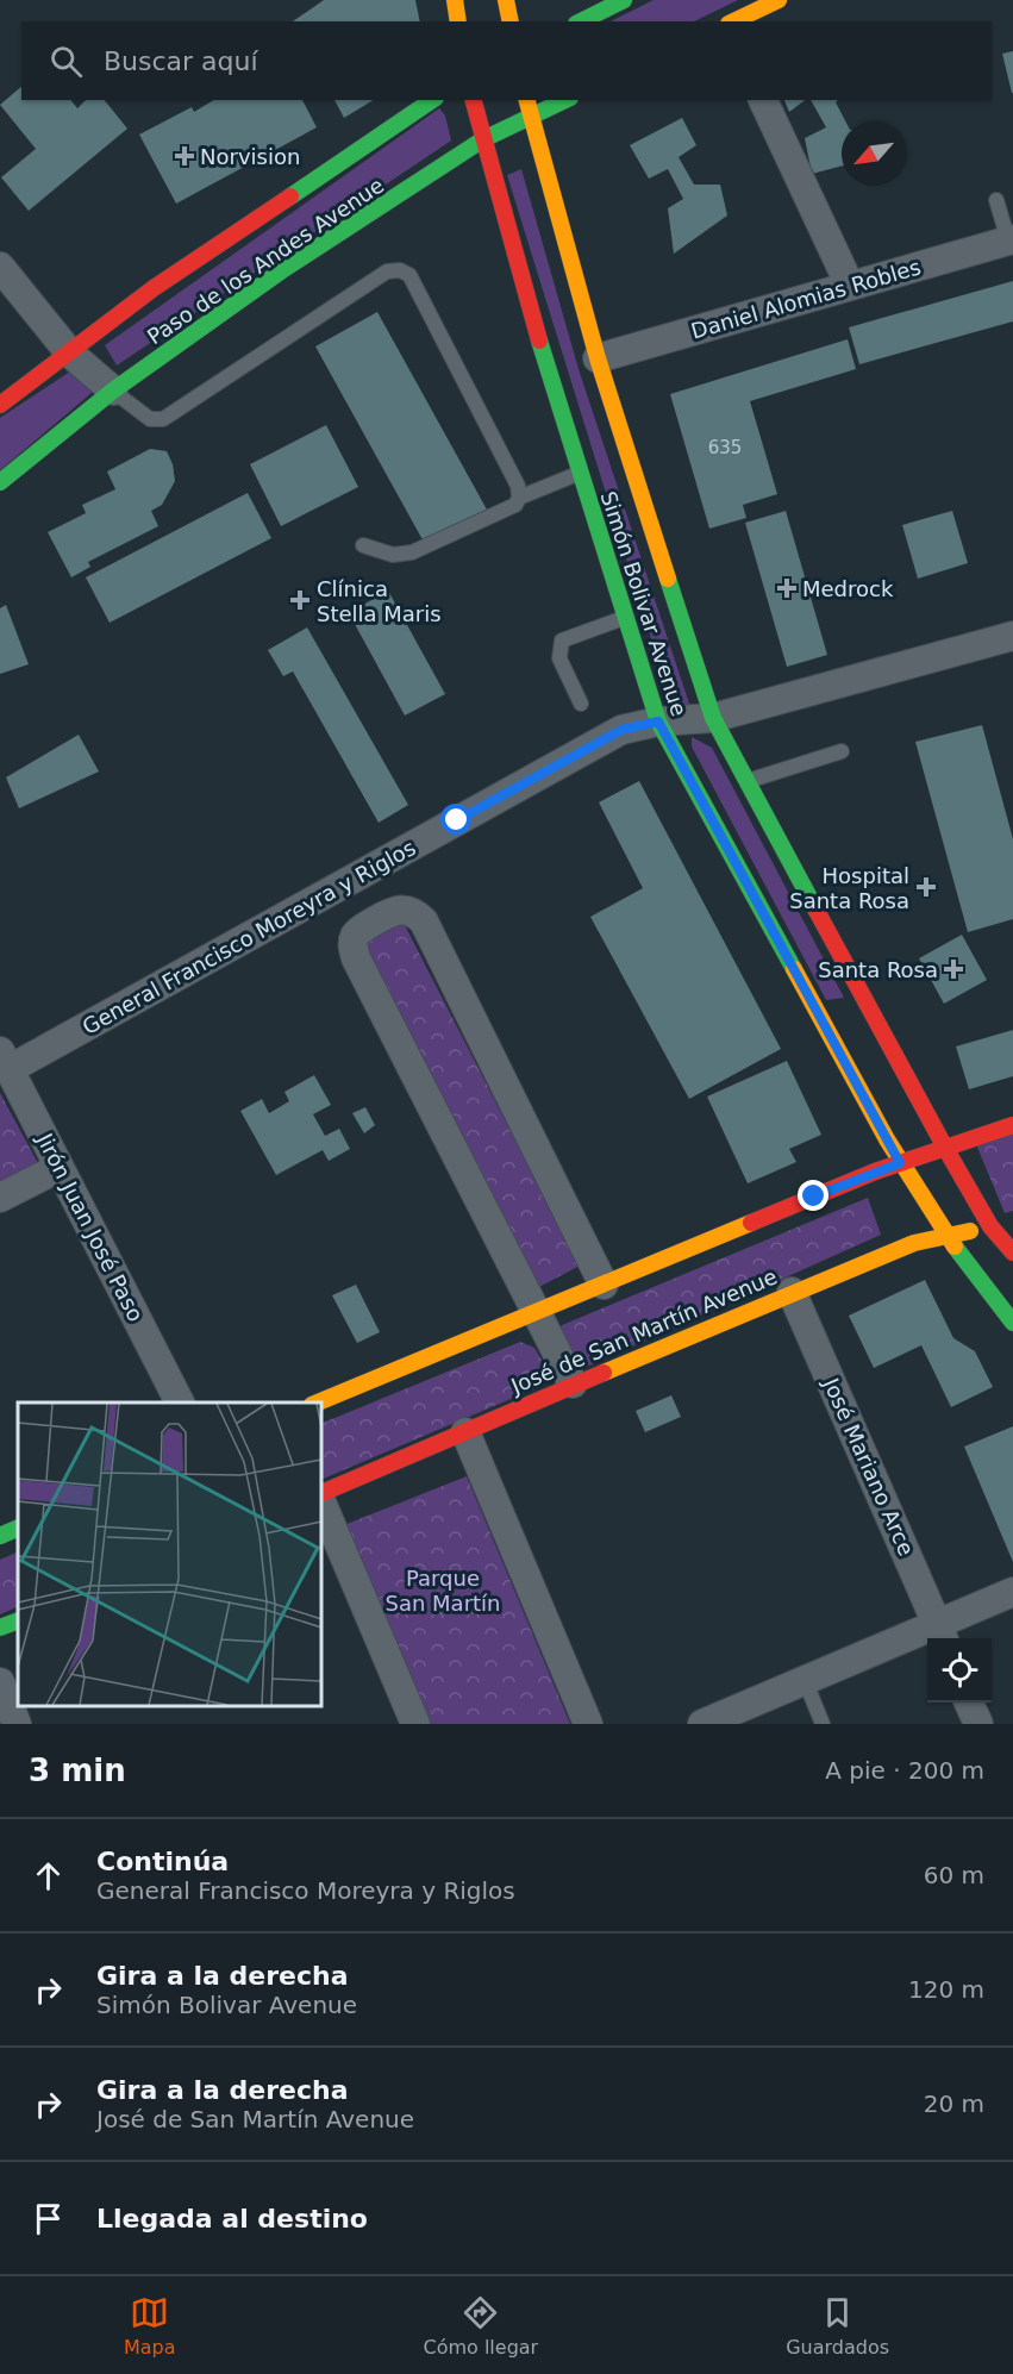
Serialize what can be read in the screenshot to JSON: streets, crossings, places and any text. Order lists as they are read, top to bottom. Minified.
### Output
{"streets":{"main road":["Paso de los Andes Avenue","Simón Bolivar Avenue","José de San Martín Avenue"],"street":["Daniel Alomias Robles","General Francisco Moreyra y Riglos","Jirón Juan José Paso","José Mariano Arce"]},"crossings":[["Paso de los Andes Avenue","Simón Bolivar Avenue"],["Daniel Alomias Robles","Simón Bolivar Avenue"],["Simón Bolivar Avenue","General Francisco Moreyra y Riglos"],["Simón Bolivar Avenue","José de San Martín Avenue"],["General Francisco Moreyra y Riglos","Jirón Juan José Paso"],["José de San Martín Avenue","José Mariano Arce"]],"parks":["Parque San Martín"],"places":{"health":["Norvision","Medrock","Clínica Stella Maris","Hospital Santa Rosa","Santa Rosa"]},"house_numbers":["635"],"north":"bottom left","page":{"search":"Buscar aquí","heading":["3 min","A pie · 200 m"],"list":[["Continúa","General Francisco Moreyra y Riglos","60 m"],["Gira a la derecha","Simón Bolivar Avenue","120 m"],["Gira a la derecha","José de San Martín Avenue","20 m"],"Llegada al destino"],"nav":["Mapa","Cómo llegar","Guardados"]}}
